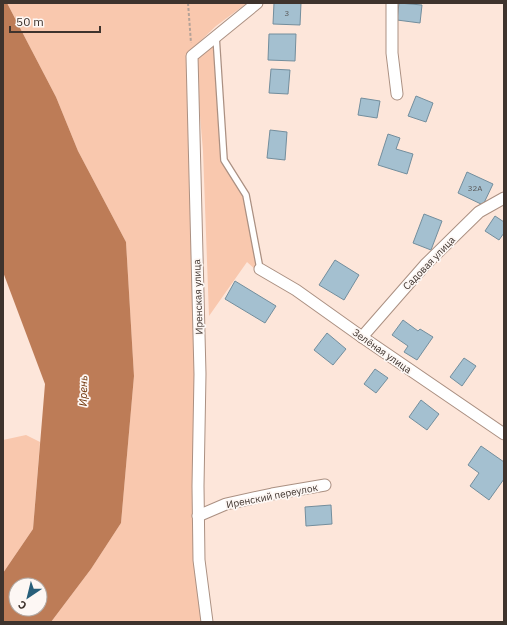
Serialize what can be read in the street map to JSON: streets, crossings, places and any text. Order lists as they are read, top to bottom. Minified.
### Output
{"streets":{"street":["Садовая улица","Иренская улица","Зелёная улица","Иренский переулок"]},"crossings":[["Садовая улица","Зелёная улица"],["Иренская улица","Иренский переулок"]],"water":["Ирень"],"house_numbers":["3","32А"],"scale_bar":"50 m","north":"bottom left"}
